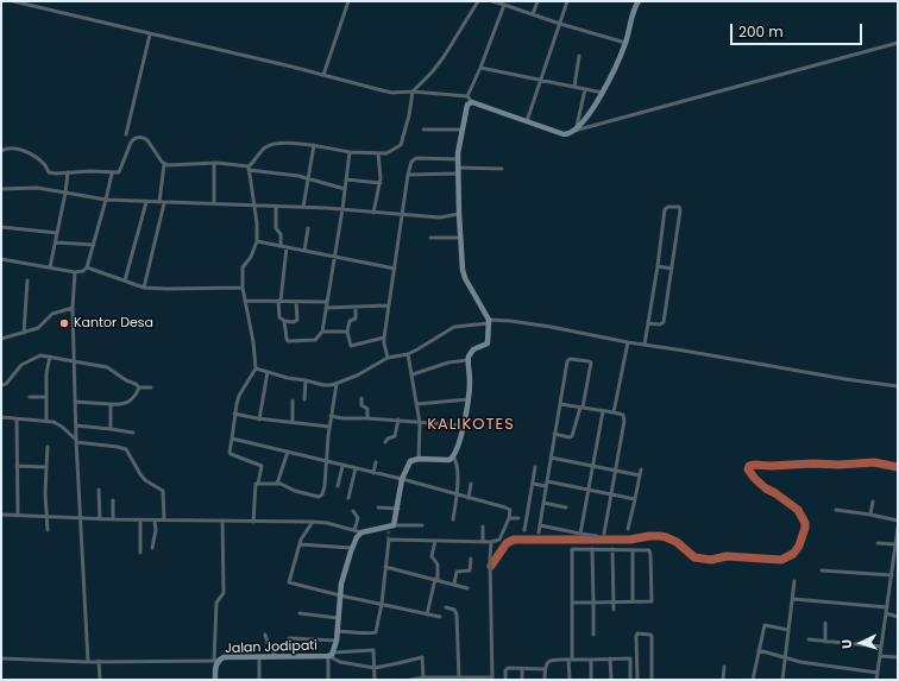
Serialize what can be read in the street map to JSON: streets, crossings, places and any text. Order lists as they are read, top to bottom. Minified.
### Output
{"streets":{"street":["Jalan Jodipati"]},"districts":["KALIKOTES"],"places":["Kantor Desa"],"scale_bar":"200 m","north":"left"}
